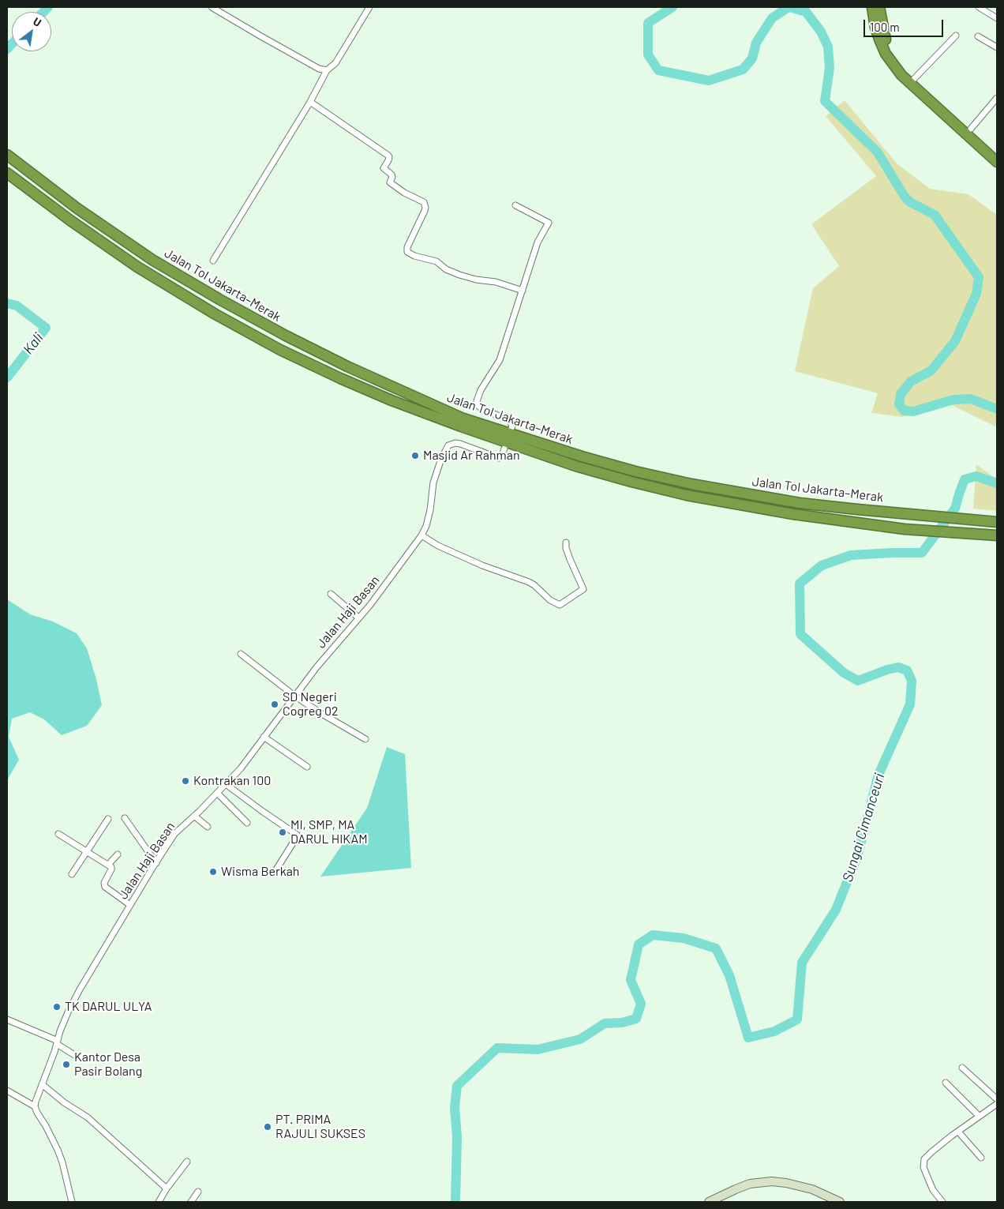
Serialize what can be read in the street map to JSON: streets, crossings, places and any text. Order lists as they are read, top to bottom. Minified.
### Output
{"streets":{"highway":["Jalan Tol Jakarta–Merak"],"street":["Jalan Haji Basan"]},"water":["Kali","Sungai Cimanceuri"],"places":["Masjid Ar Rahman","SD Negeri Cogreg 02","Kontrakan 100","MI, SMP, MA DARUL HIKAM","Wisma Berkah","TK DARUL ULYA","Kantor Desa Pasir Bolang","PT. PRIMA RAJULI SUKSES"],"scale_bar":"100 m","north":"top right"}
